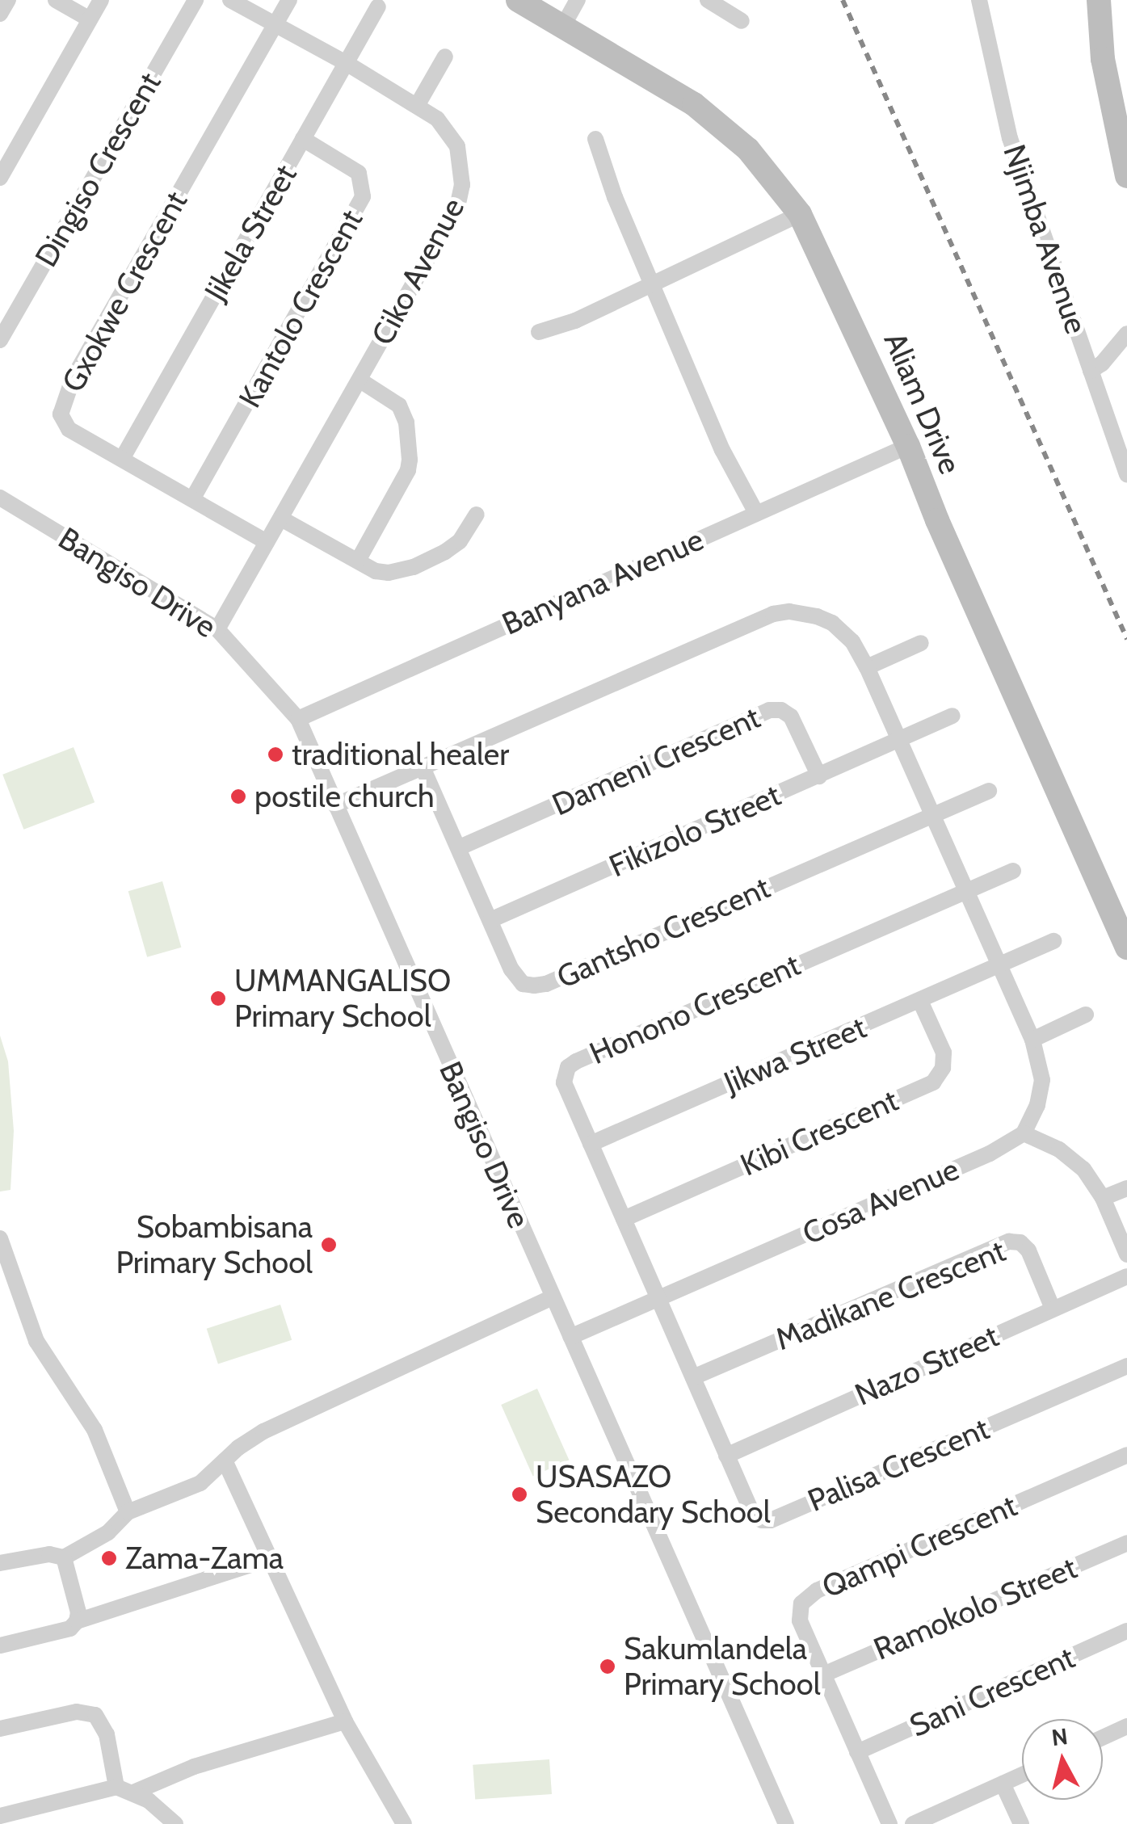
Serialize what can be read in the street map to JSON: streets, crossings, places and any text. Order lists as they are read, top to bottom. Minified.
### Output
{"streets":{"street":["Dingiso Crescent","Jikela Street","Njimba Avenue","Ciko Avenue","Gxokwe Crescent","Kantolo Crescent","Aliam Drive","Banyana Avenue","Bangiso Drive","Dameni Crescent","Fikizolo Street","Gantsho Crescent","Honono Crescent","Jikwa Street","Kibi Crescent","Cosa Avenue","Madikane Crescent","Nazo Street","Palisa Crescent","Qampi Crescent","Ramokolo Street","Sani Crescent"]},"crossings":[["Jikela Street","Ciko Avenue"],["Jikela Street","Gxokwe Crescent"],["Jikela Street","Kantolo Crescent"],["Ciko Avenue","Gxokwe Crescent"],["Ciko Avenue","Bangiso Drive"],["Gxokwe Crescent","Kantolo Crescent"],["Aliam Drive","Banyana Avenue"],["Banyana Avenue","Bangiso Drive"],["Bangiso Drive","Cosa Avenue"],["Dameni Crescent","Fikizolo Street"],["Dameni Crescent","Gantsho Crescent"],["Fikizolo Street","Gantsho Crescent"],["Honono Crescent","Jikwa Street"],["Honono Crescent","Kibi Crescent"],["Honono Crescent","Cosa Avenue"],["Honono Crescent","Palisa Crescent"],["Jikwa Street","Kibi Crescent"],["Cosa Avenue","Palisa Crescent"],["Madikane Crescent","Nazo Street"],["Madikane Crescent","Palisa Crescent"],["Nazo Street","Palisa Crescent"],["Qampi Crescent","Ramokolo Street"],["Qampi Crescent","Sani Crescent"]],"places":["traditional healer","postile church","UMMANGALISO Primary School","Sobambisana Primary School","USASAZO Secondary School","Zama-Zama","Sakumlandela Primary School"],"north":"top"}
